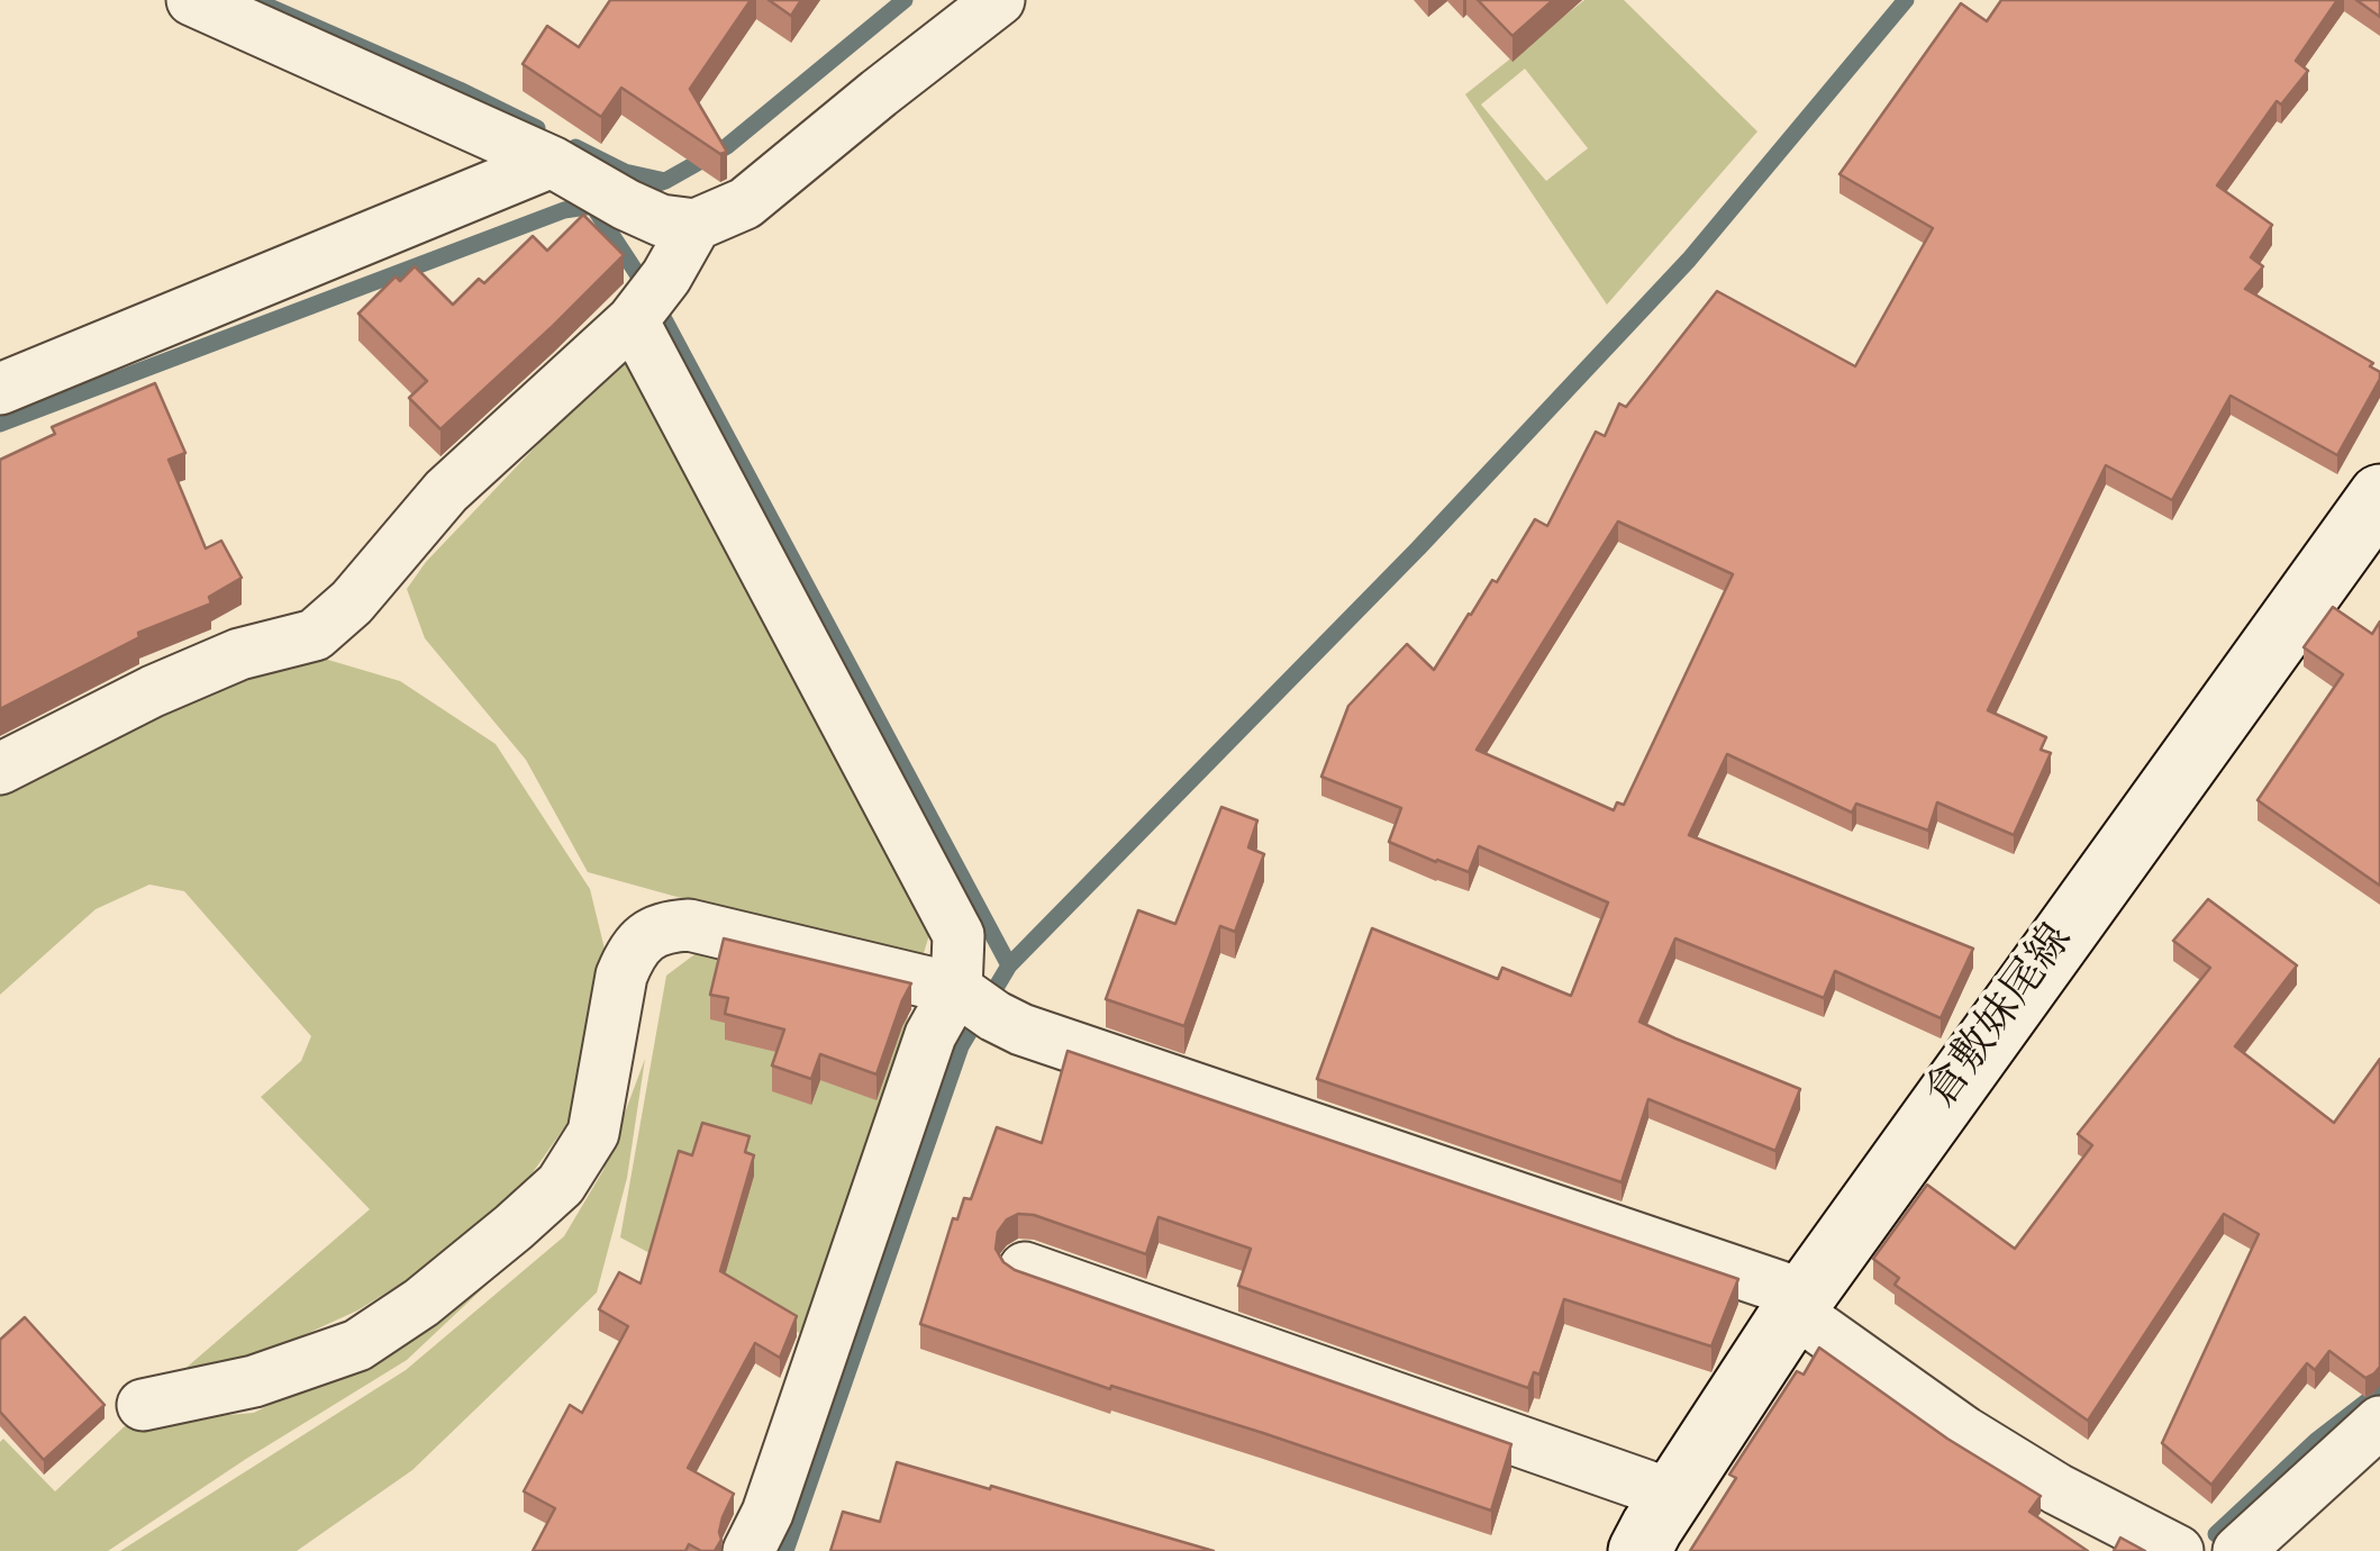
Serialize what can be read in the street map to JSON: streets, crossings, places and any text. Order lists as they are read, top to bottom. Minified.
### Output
{"streets":{"main road":["倉敷妹尾線"]}}
